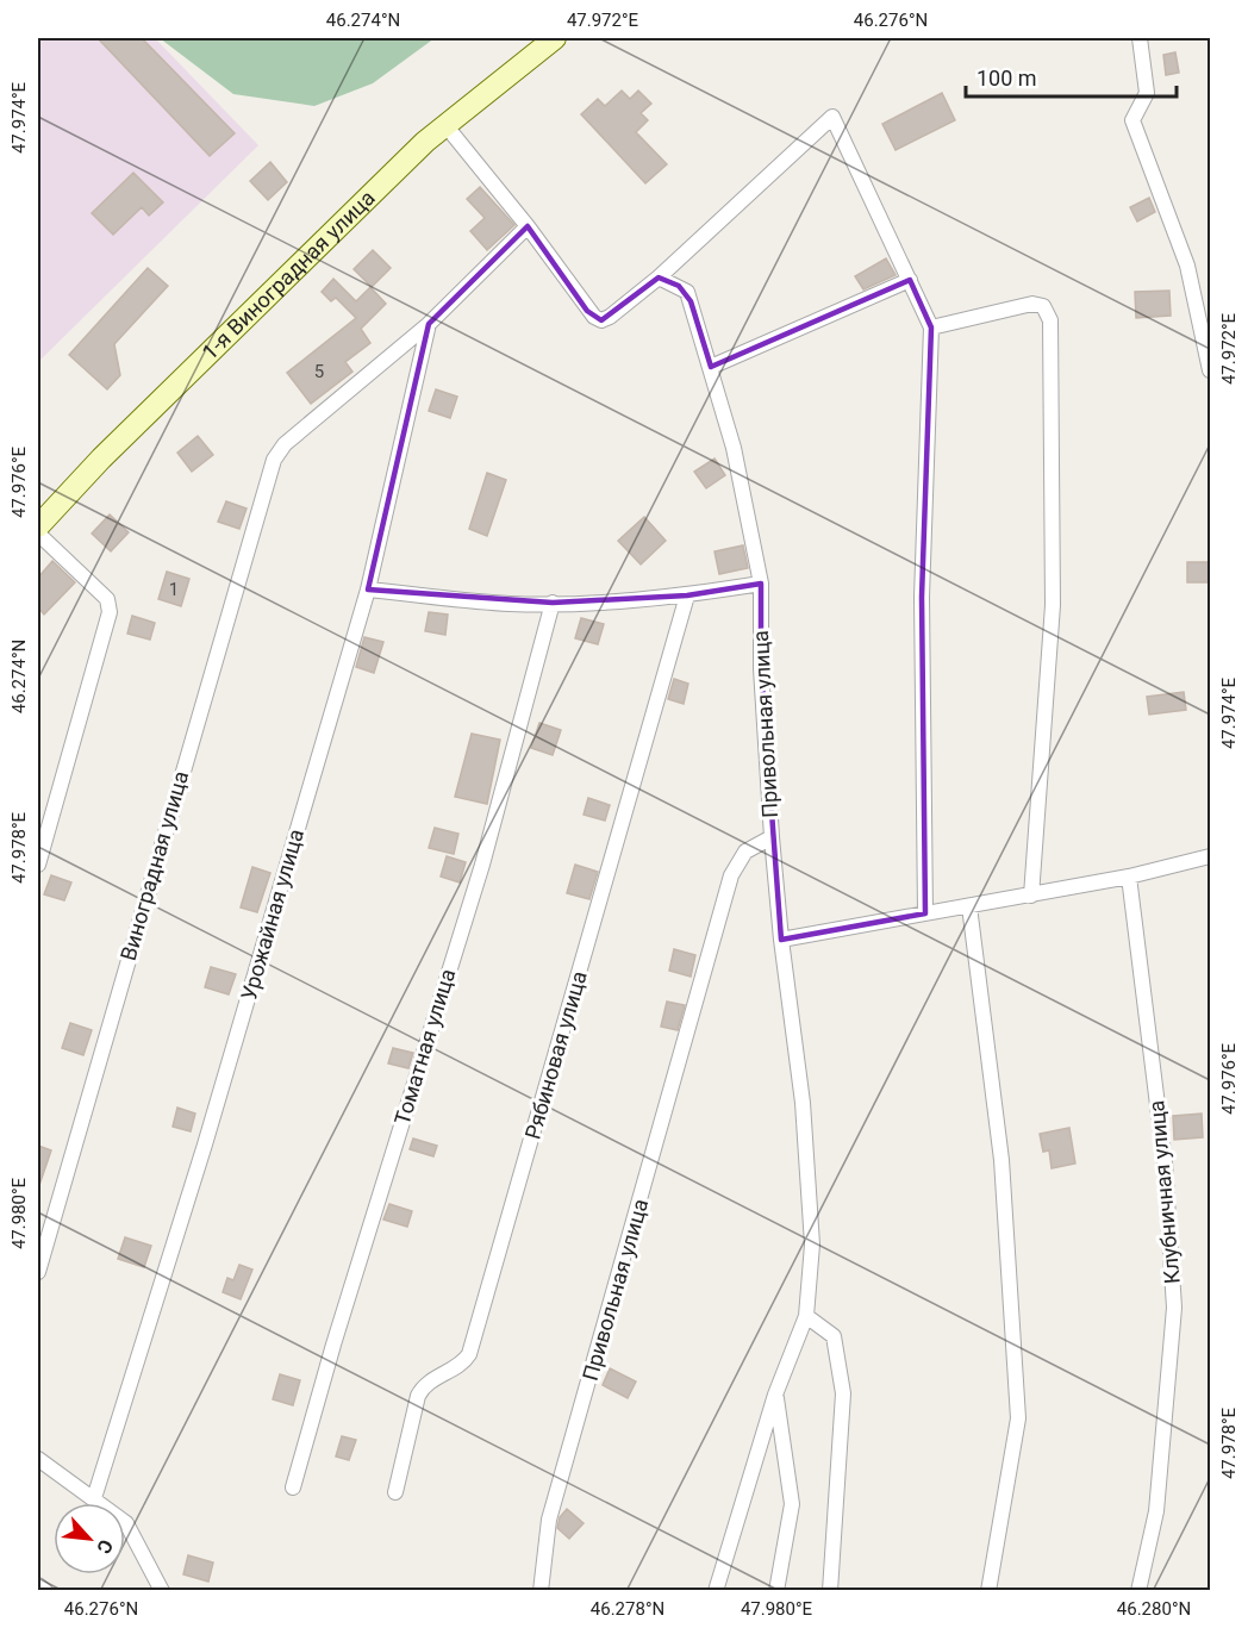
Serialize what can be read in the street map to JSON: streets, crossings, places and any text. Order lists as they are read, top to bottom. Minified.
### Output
{"streets":{"main road":["1-я Виноградная улица"],"street":["Привольная улица","Виноградная улица","Урожайная улица","Томатная улица","Рябиновая улица","Клубничная улица"]},"crossings":[["Виноградная улица","Урожайная улица"]],"house_numbers":["5","1"],"scale_bar":"100 m","north":"bottom right","coordinates":["46.274°N","47.972°E","46.276°N","47.974°E","47.976°E","47.978°E","47.980°E","46.278°N","46.280°N"]}
